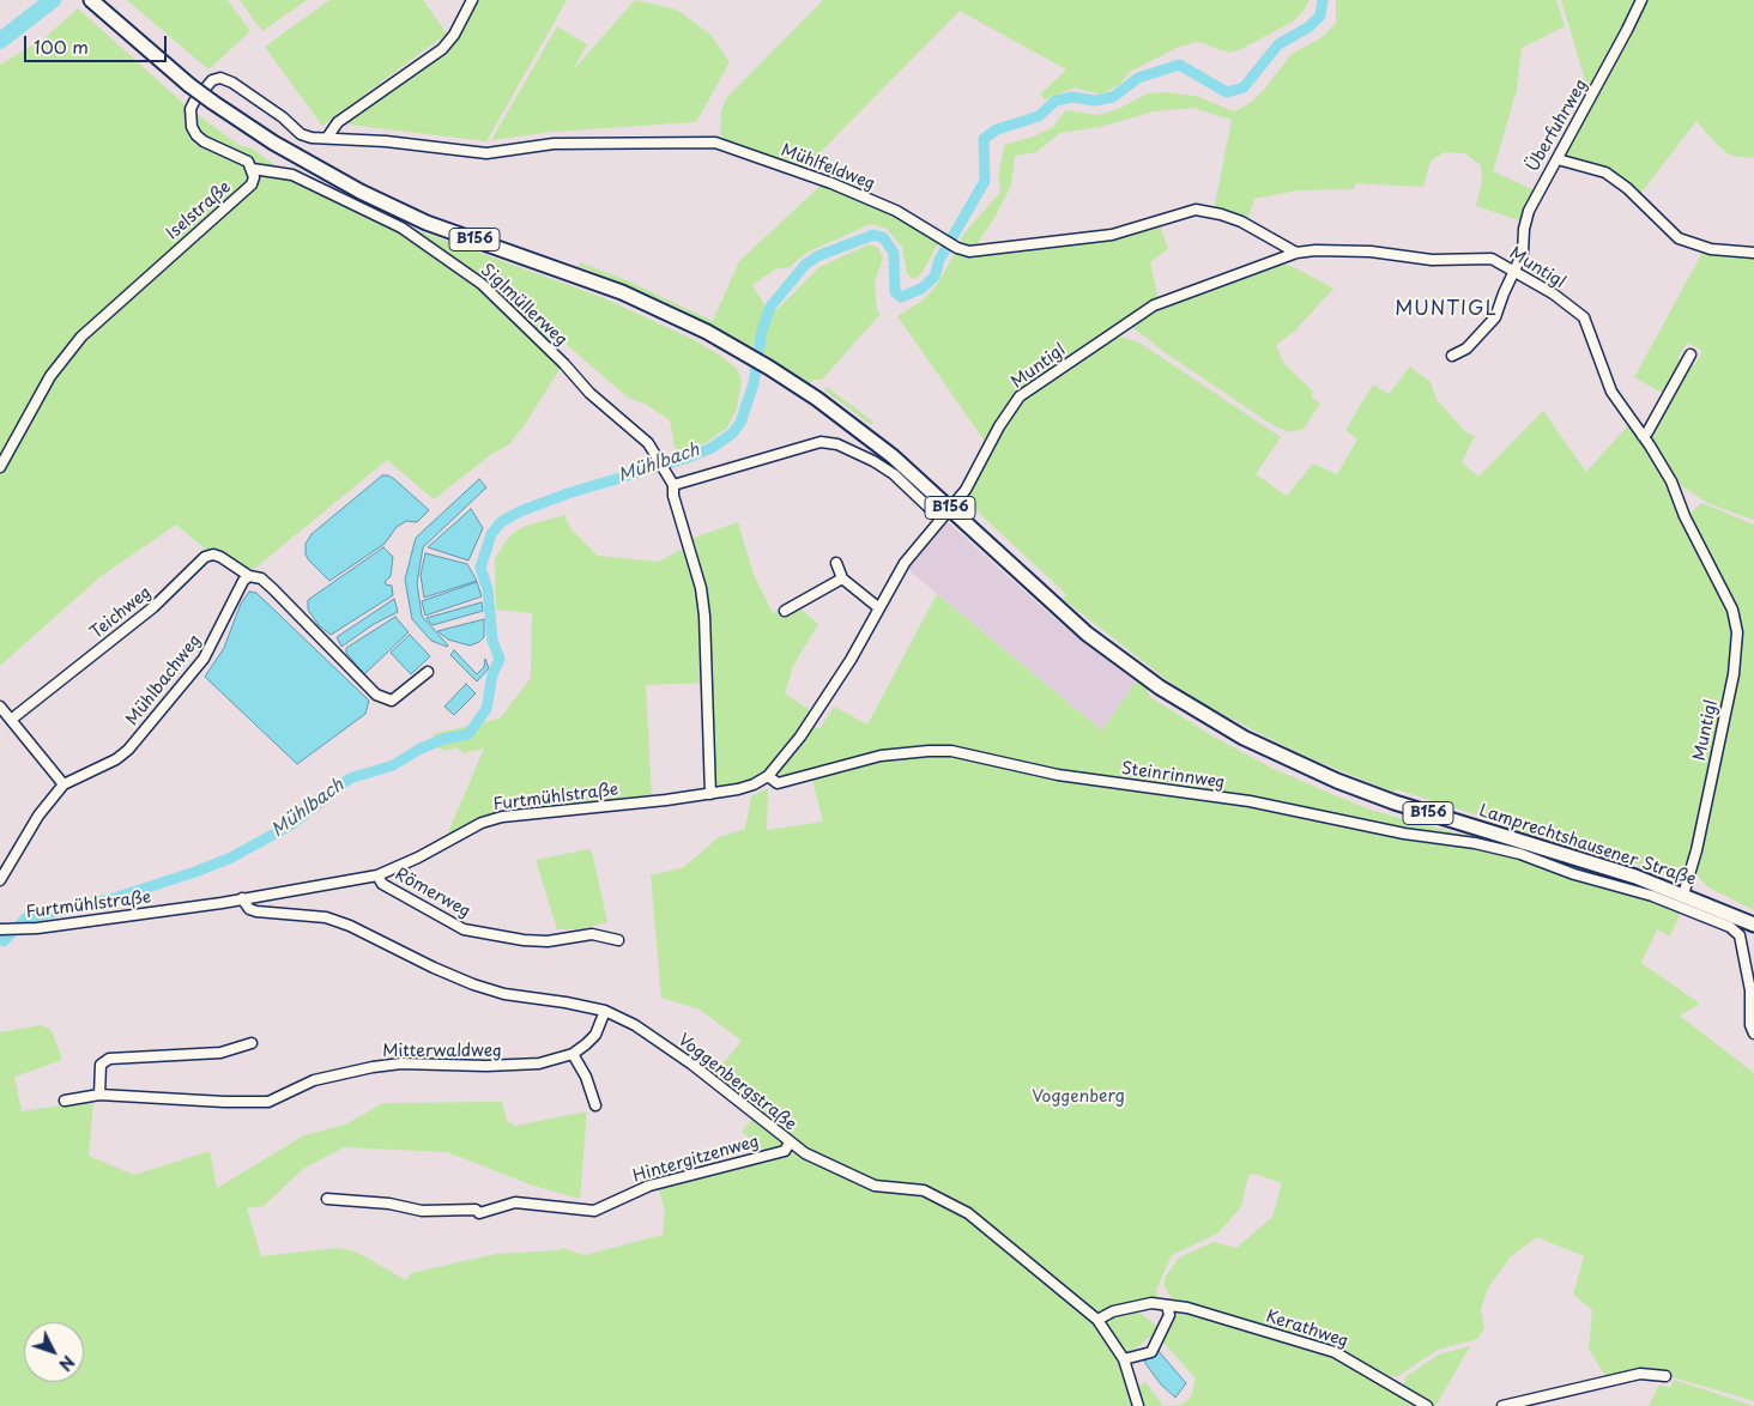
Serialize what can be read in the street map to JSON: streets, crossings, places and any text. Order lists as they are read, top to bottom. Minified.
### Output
{"streets":{"main road":["B156","Lamprechtshausener Straße"],"street":["Überfuhrweg","Mühlfeldweg","Iselstraße","Muntigl","Siglmüllerweg","Teichweg","Mühlbachweg","Steinrinnweg","Furtmühlstraße","Römerweg","Mitterwaldweg","Voggenbergstraße","Hintergitzenweg","Kerathweg"]},"crossings":[["Überfuhrweg","Muntigl"],["Mühlfeldweg","Muntigl"],["Iselstraße","Siglmüllerweg"],["B156","Muntigl"],["B156","Furtmühlstraße"],["B156","Lamprechtshausener Straße"],["Muntigl","Furtmühlstraße"],["Muntigl","Lamprechtshausener Straße"],["Siglmüllerweg","Furtmühlstraße"],["Teichweg","Mühlbachweg"],["Steinrinnweg","Furtmühlstraße"],["Furtmühlstraße","Lamprechtshausener Straße"],["Furtmühlstraße","Römerweg"],["Furtmühlstraße","Voggenbergstraße"],["Mitterwaldweg","Voggenbergstraße"],["Voggenbergstraße","Hintergitzenweg"],["Voggenbergstraße","Kerathweg"]],"districts":["MUNTIGL"],"water":["Mühlbach"],"parks":["Voggenberg"],"scale_bar":"100 m","north":"bottom right"}
